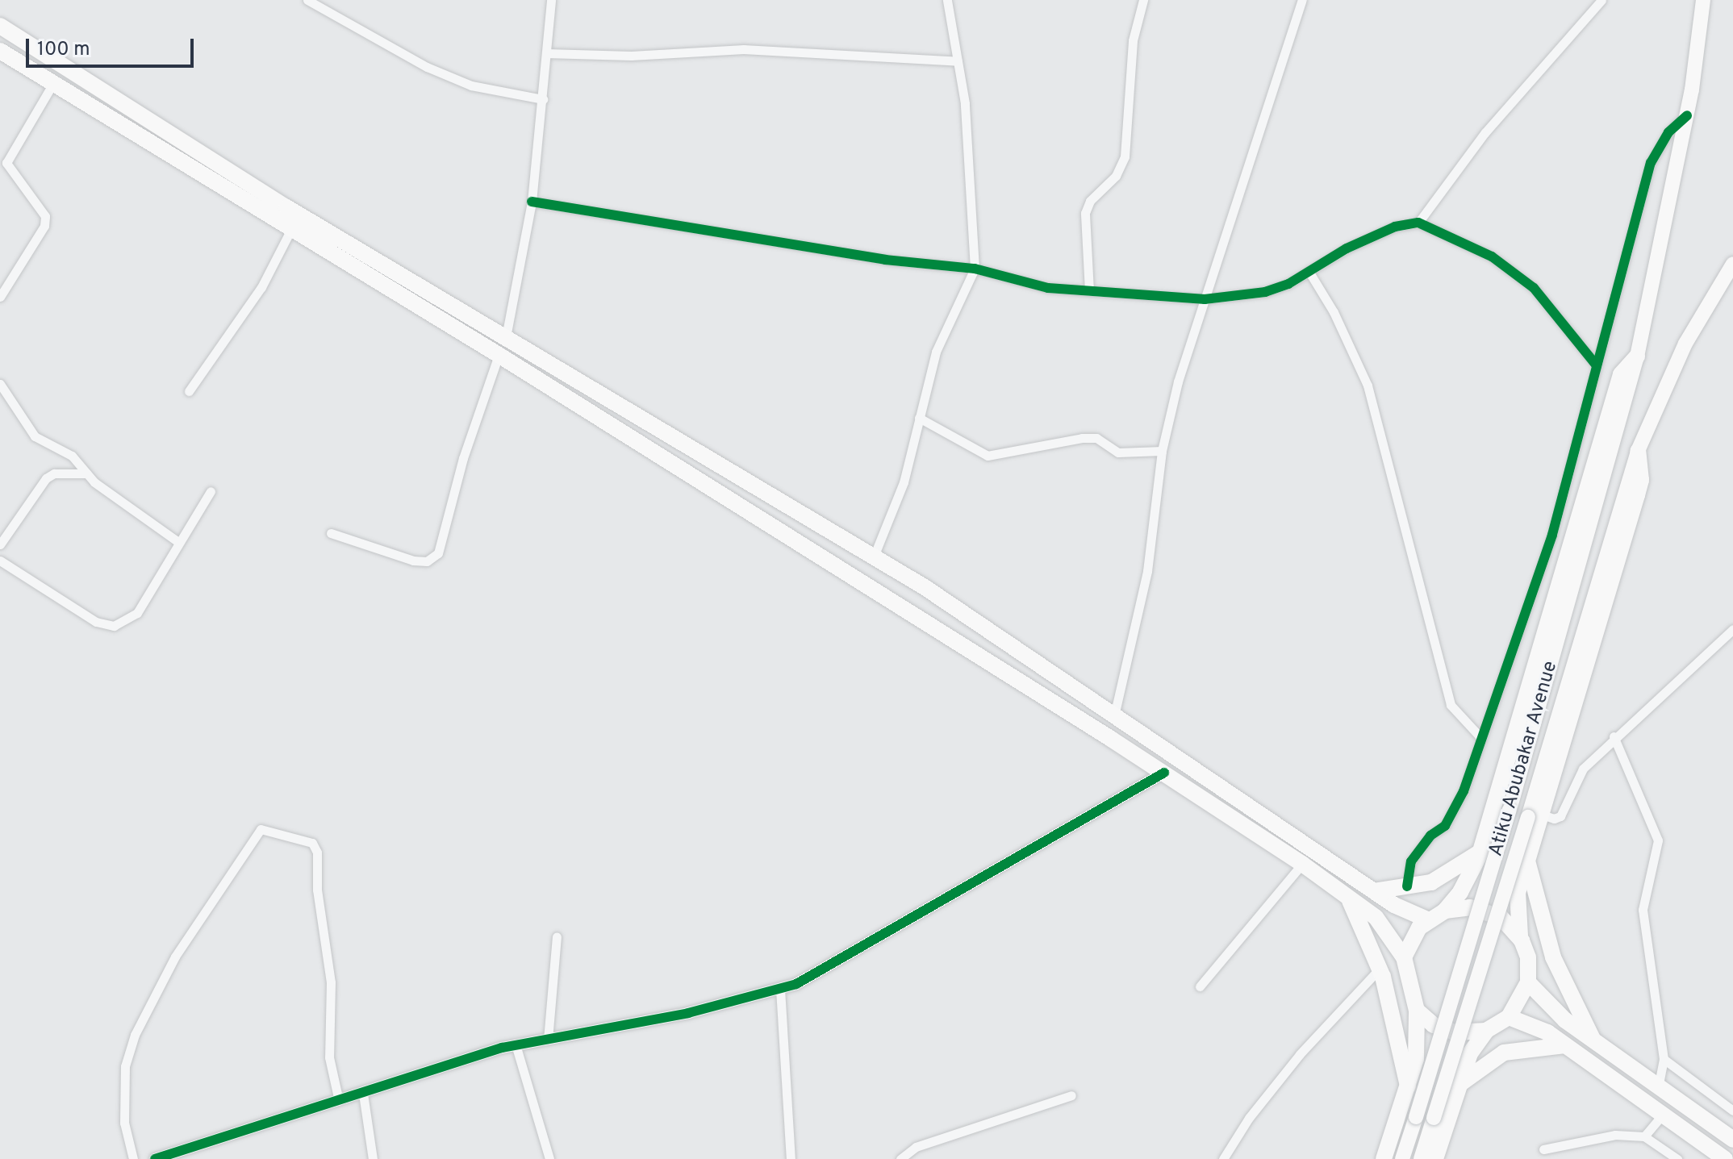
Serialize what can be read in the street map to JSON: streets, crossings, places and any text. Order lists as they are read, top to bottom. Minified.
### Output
{"streets":{"main road":["Atiku Abubakar Avenue"]},"scale_bar":"100 m"}
